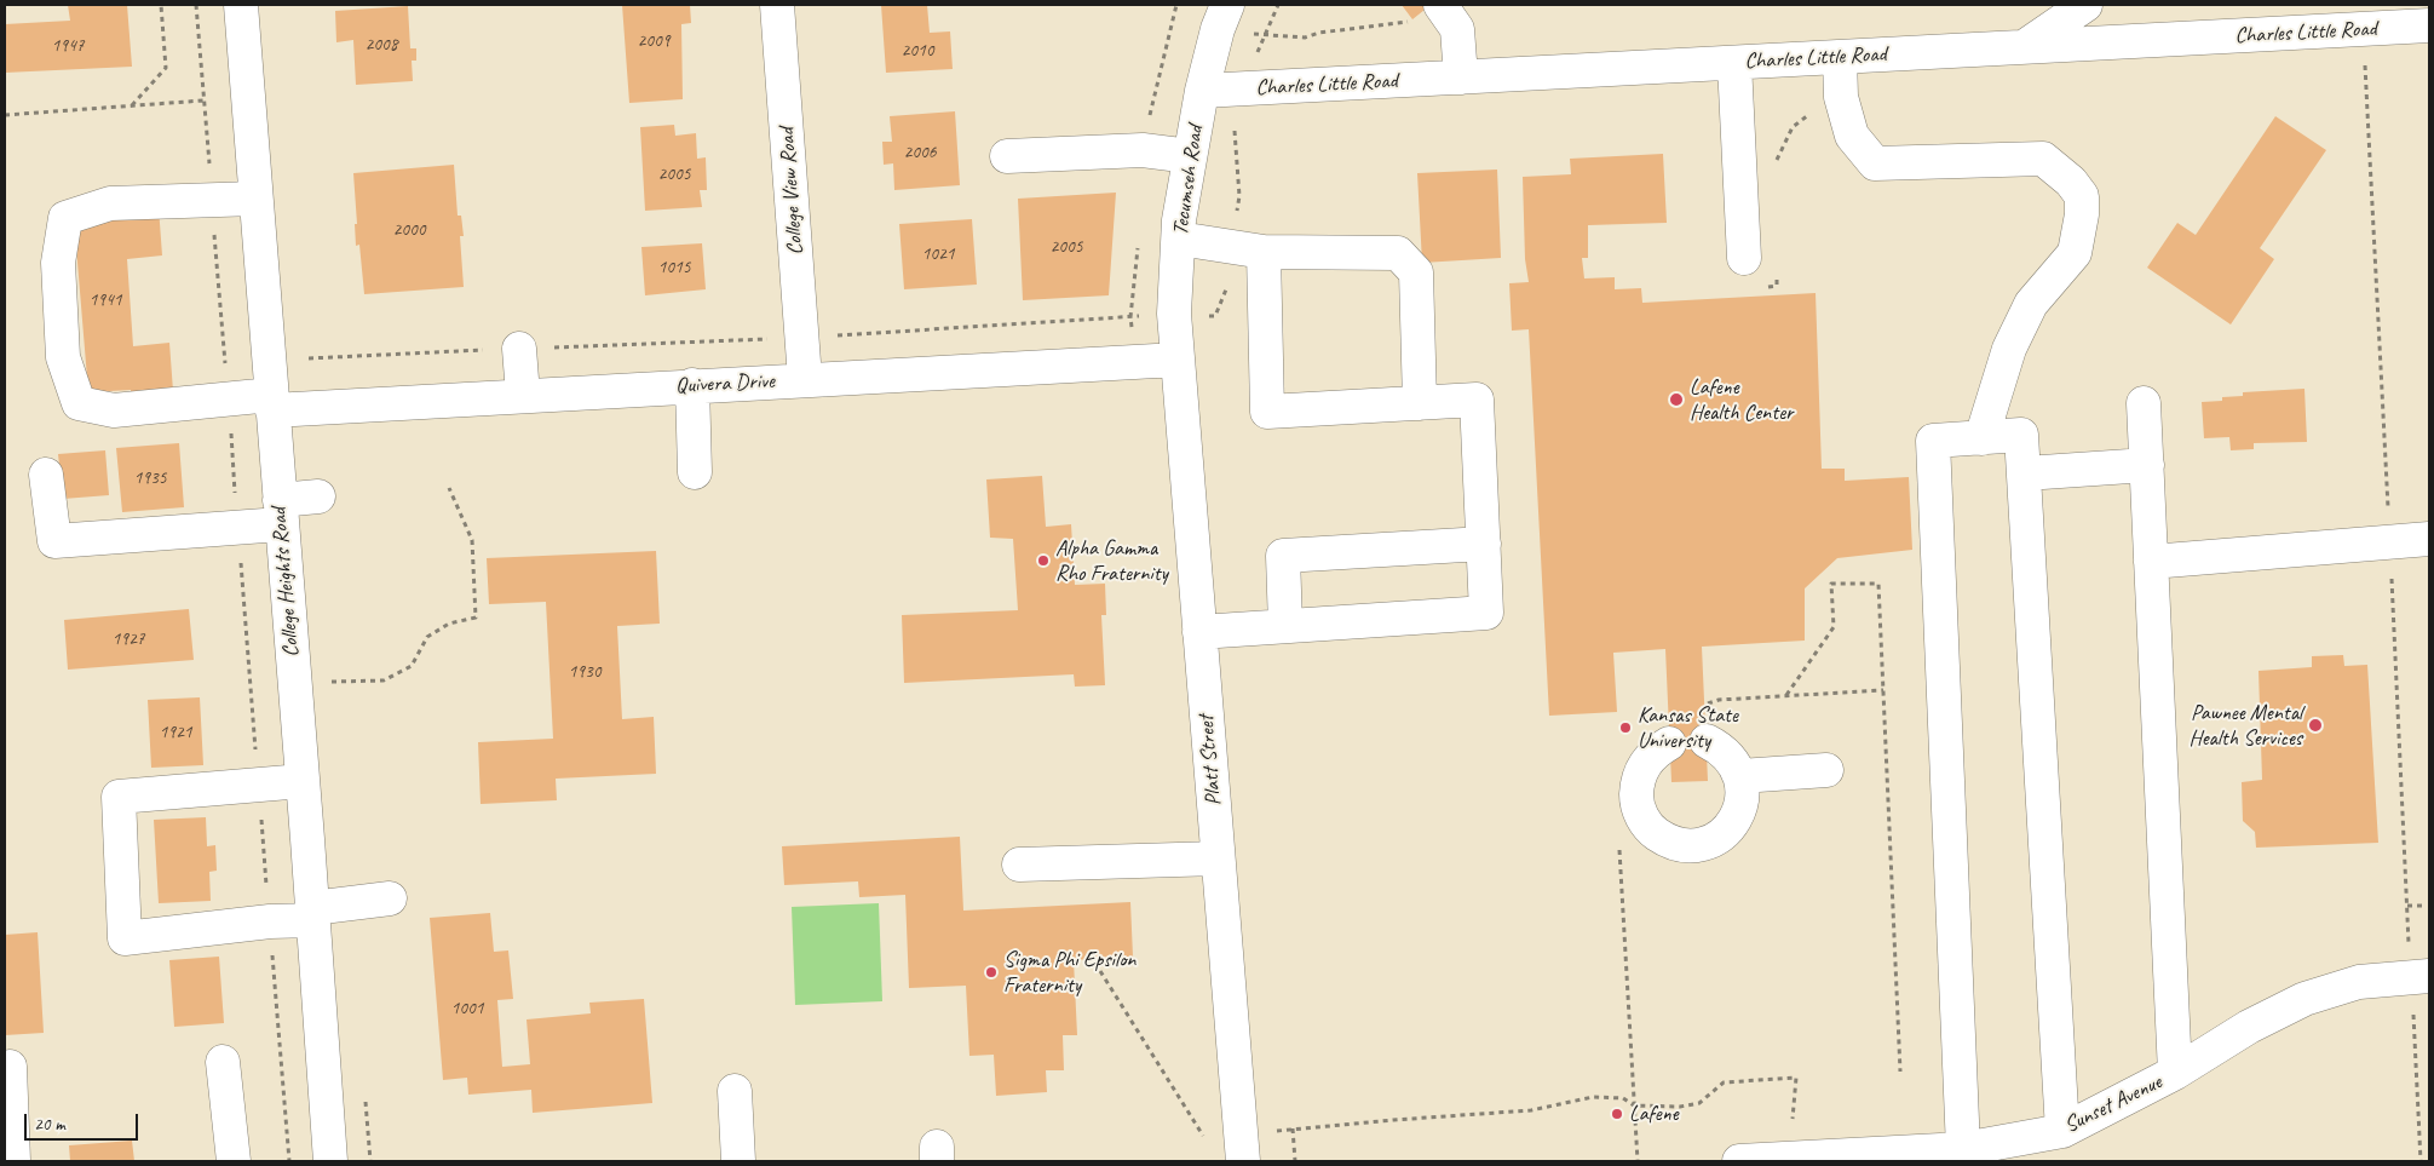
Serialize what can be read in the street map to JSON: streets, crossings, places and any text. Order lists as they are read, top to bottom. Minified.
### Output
{"streets":{"street":["Charles Little Road","Tecumseh Road","College View Road","Quivera Drive","College Heights Road","Platt Street","Sunset Avenue"]},"crossings":[["Charles Little Road","Tecumseh Road"],["Tecumseh Road","Quivera Drive"],["Tecumseh Road","Platt Street"],["College View Road","Quivera Drive"],["Quivera Drive","College Heights Road"],["Quivera Drive","Platt Street"]],"places":["Lafene Health Center","Alpha Gamma Rho Fraternity","Pawnee Mental Health Services","Kansas State University","Sigma Phi Epsilon Fraternity","Lafene"],"house_numbers":["2009","2008","1947","2010","2006","2005","2000","2005","1021","1015","1941","1935","1927","1930","1921","1001"],"scale_bar":"20 m"}
